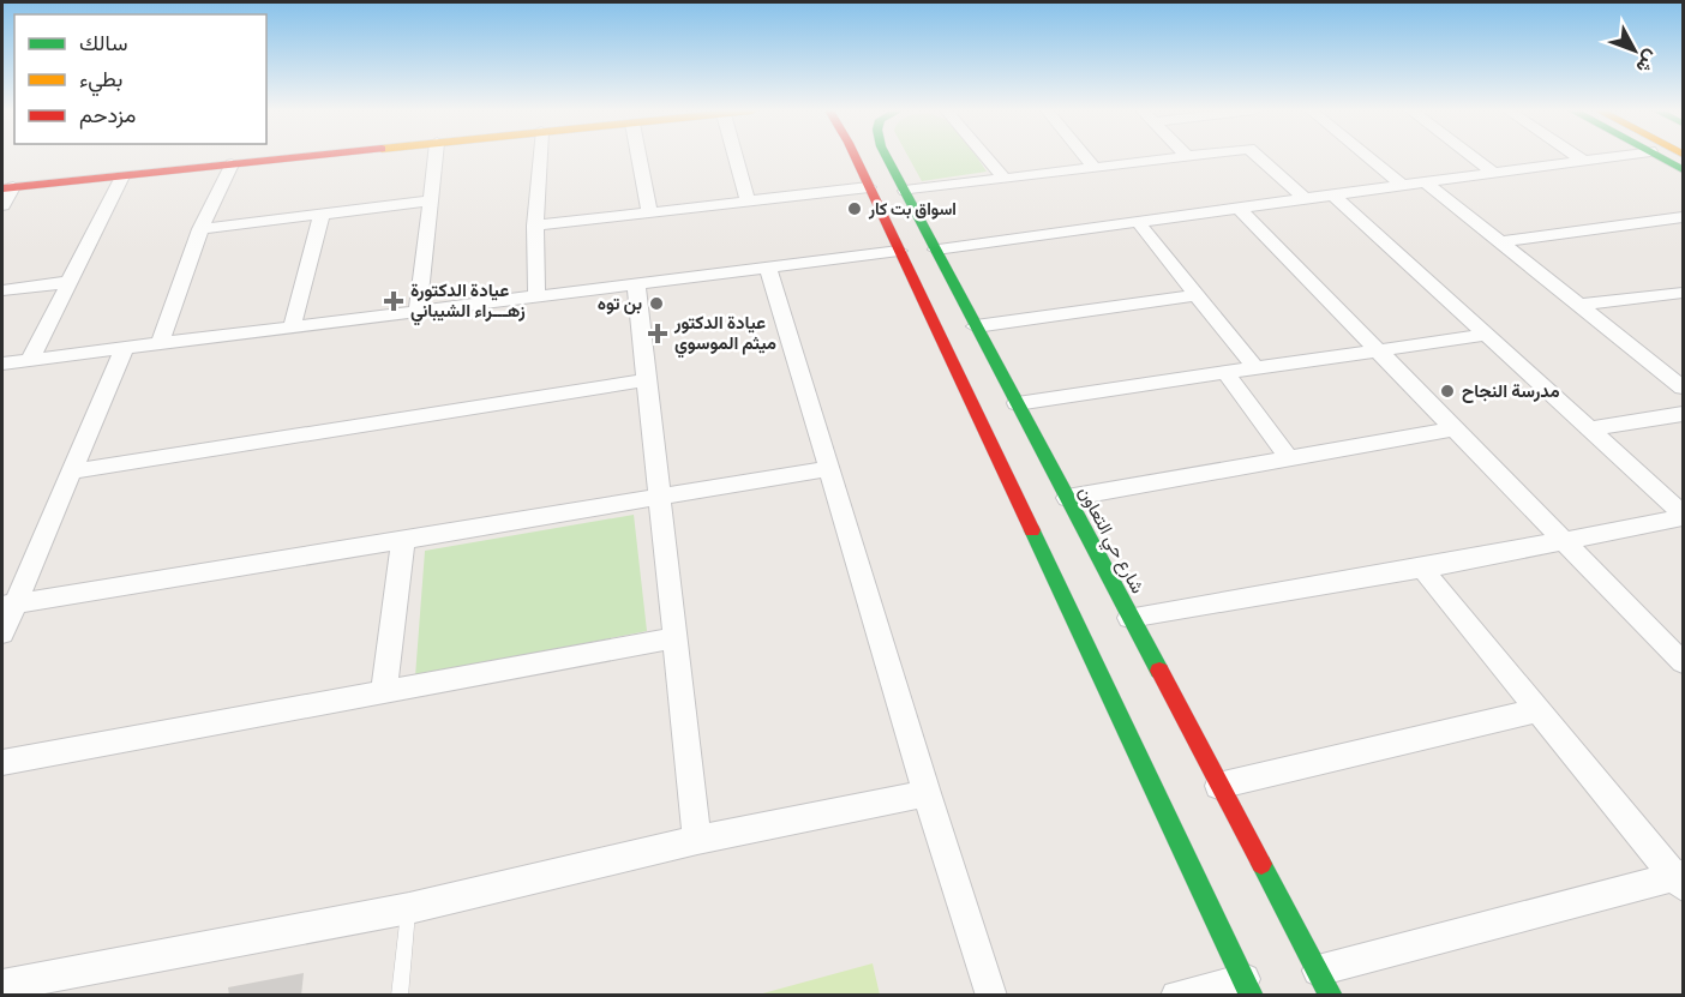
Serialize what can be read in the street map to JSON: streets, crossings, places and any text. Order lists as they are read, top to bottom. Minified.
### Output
{"streets":{"main road":["شارع حي التعاون"]},"places":{"other":["اسواق بت كار","بن توه","مدرسة النجاح"],"health":["عيادة الدكتورة زهـــراء الشيباني","عيادة الدكتور ميثم الموسوي"]},"legend":["سالك","بطيء","مزدحم"],"north":"bottom right"}
